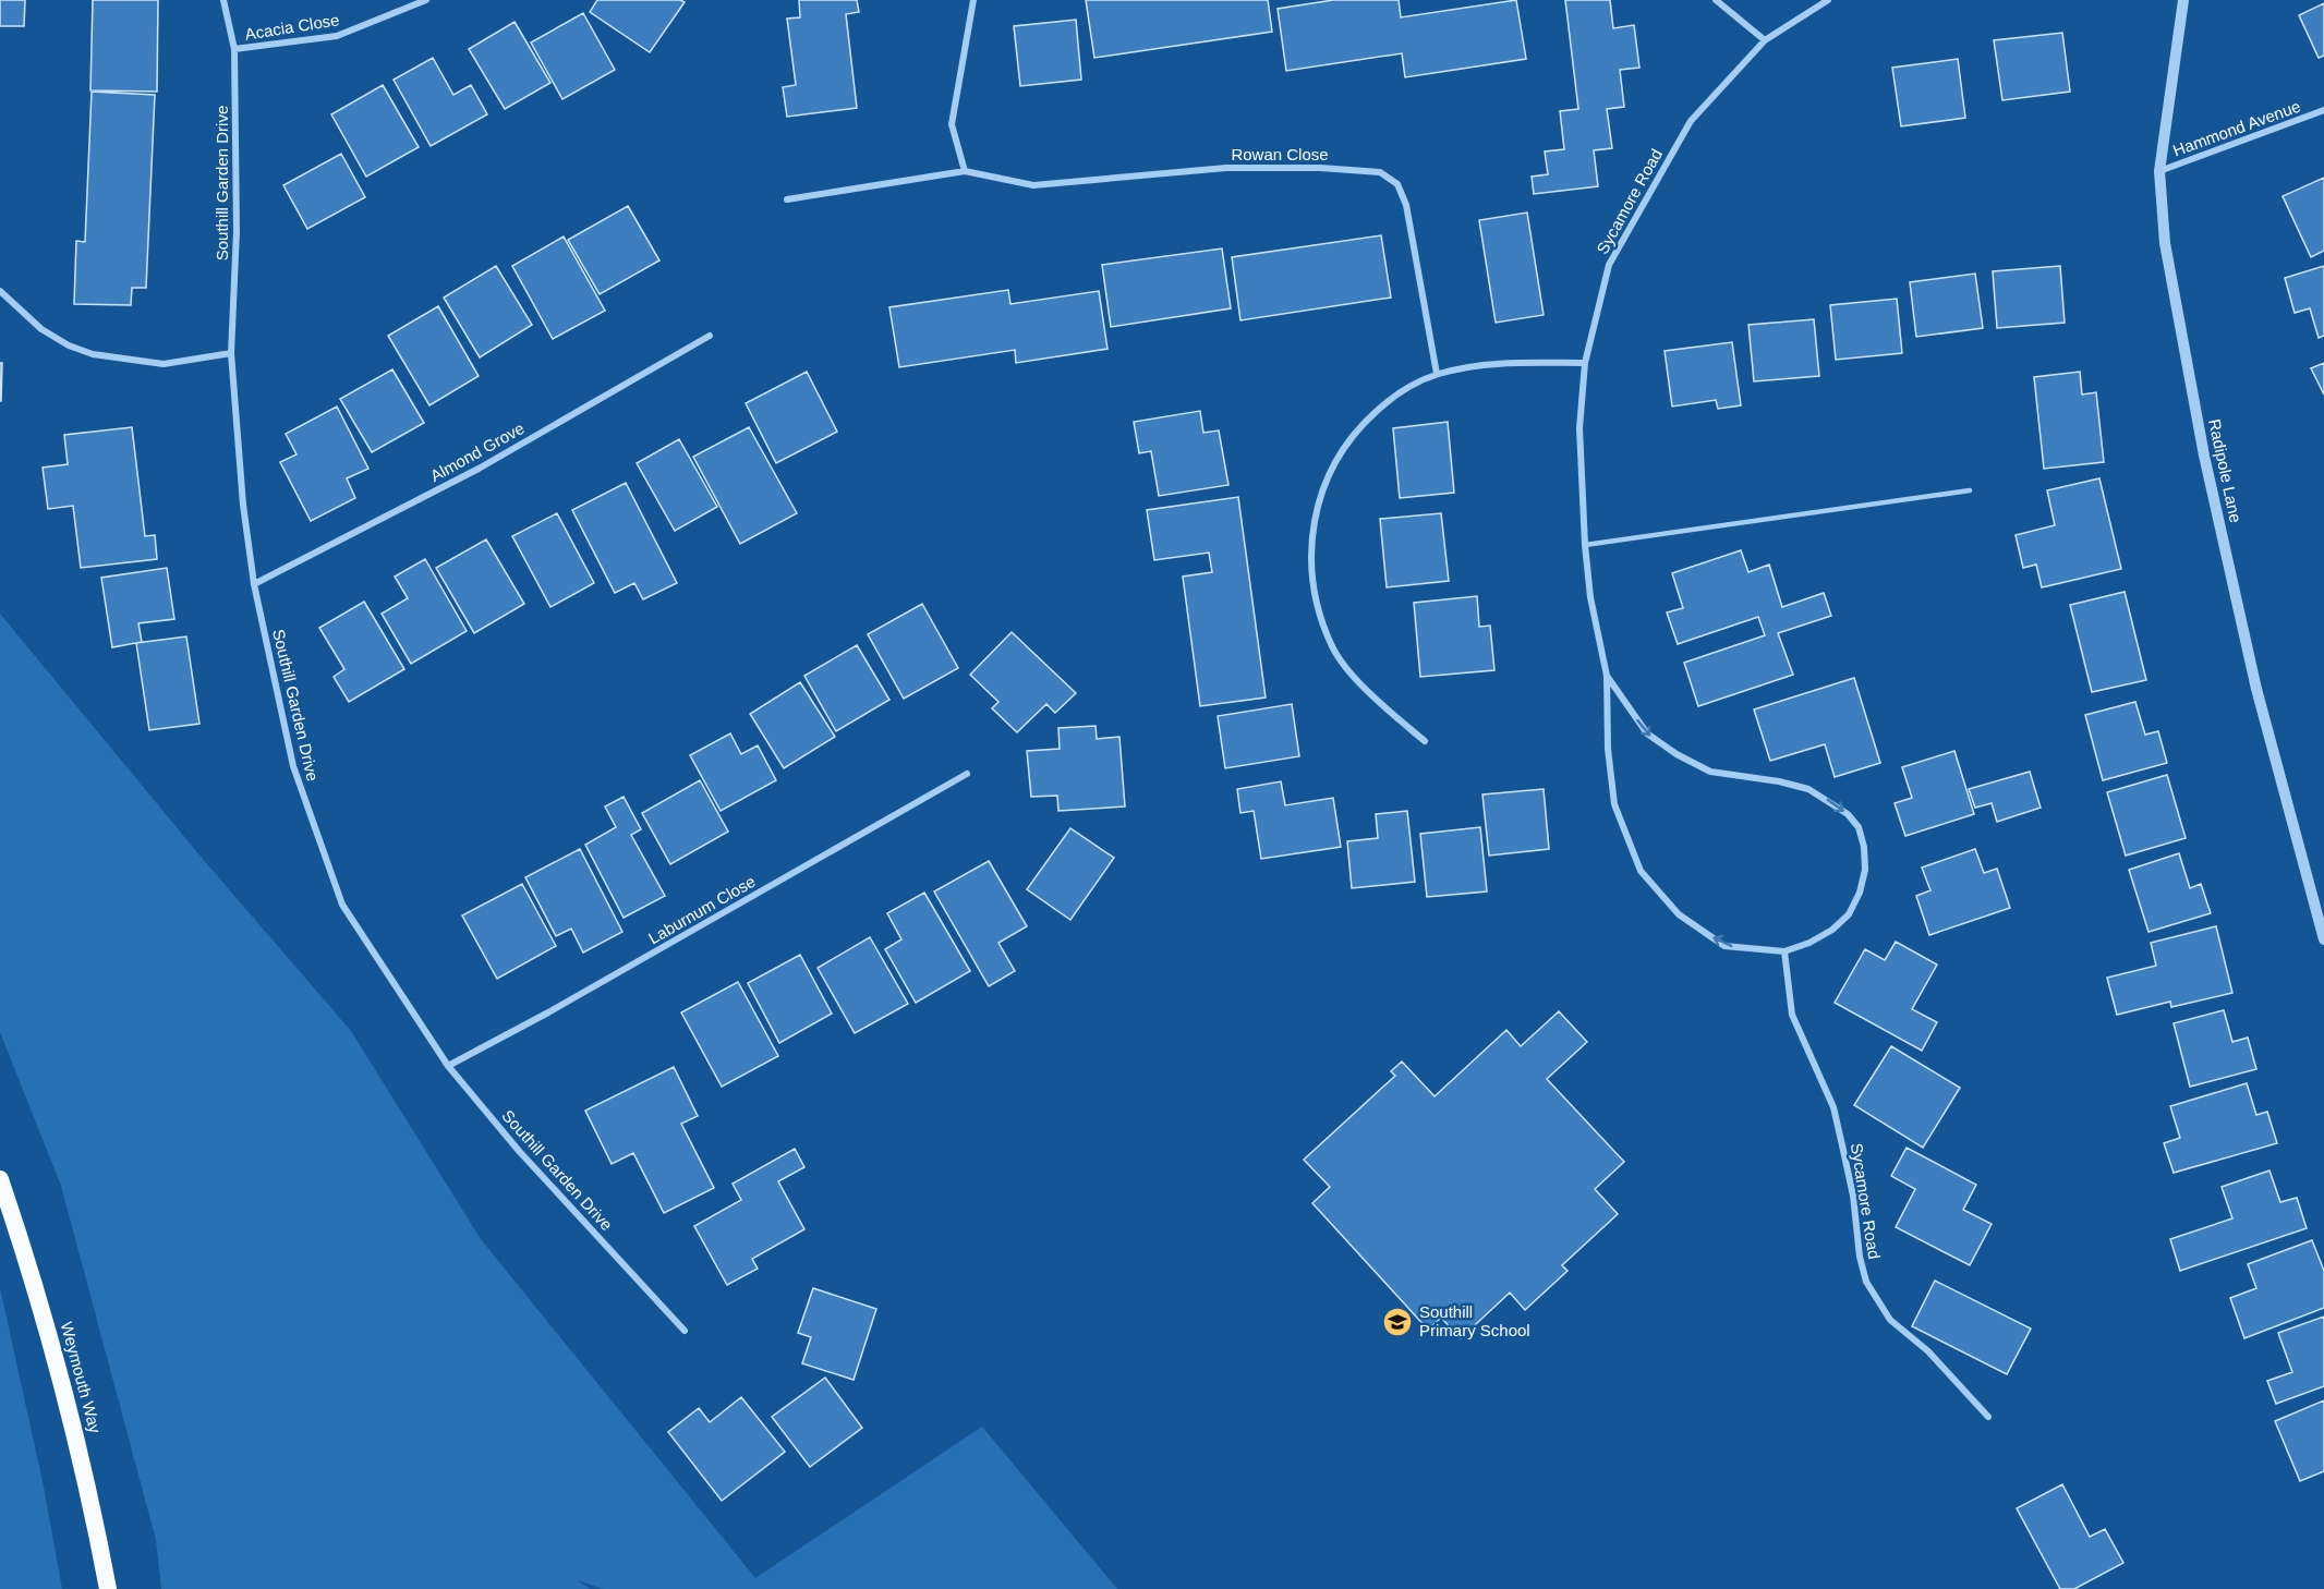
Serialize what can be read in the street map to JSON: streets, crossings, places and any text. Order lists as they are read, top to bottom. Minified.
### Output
{"streets":{"highway":["Weymouth Way"],"street":["Acacia Close","Hammond Avenue","Rowan Close","Southill Garden Drive","Sycamore Road","Almond Grove","Radipole Lane","Laburnum Close"]},"crossings":[["Acacia Close","Southill Garden Drive"],["Hammond Avenue","Radipole Lane"],["Southill Garden Drive","Almond Grove"],["Southill Garden Drive","Laburnum Close"]],"places":{"school or university":["Southill Primary School"]}}
